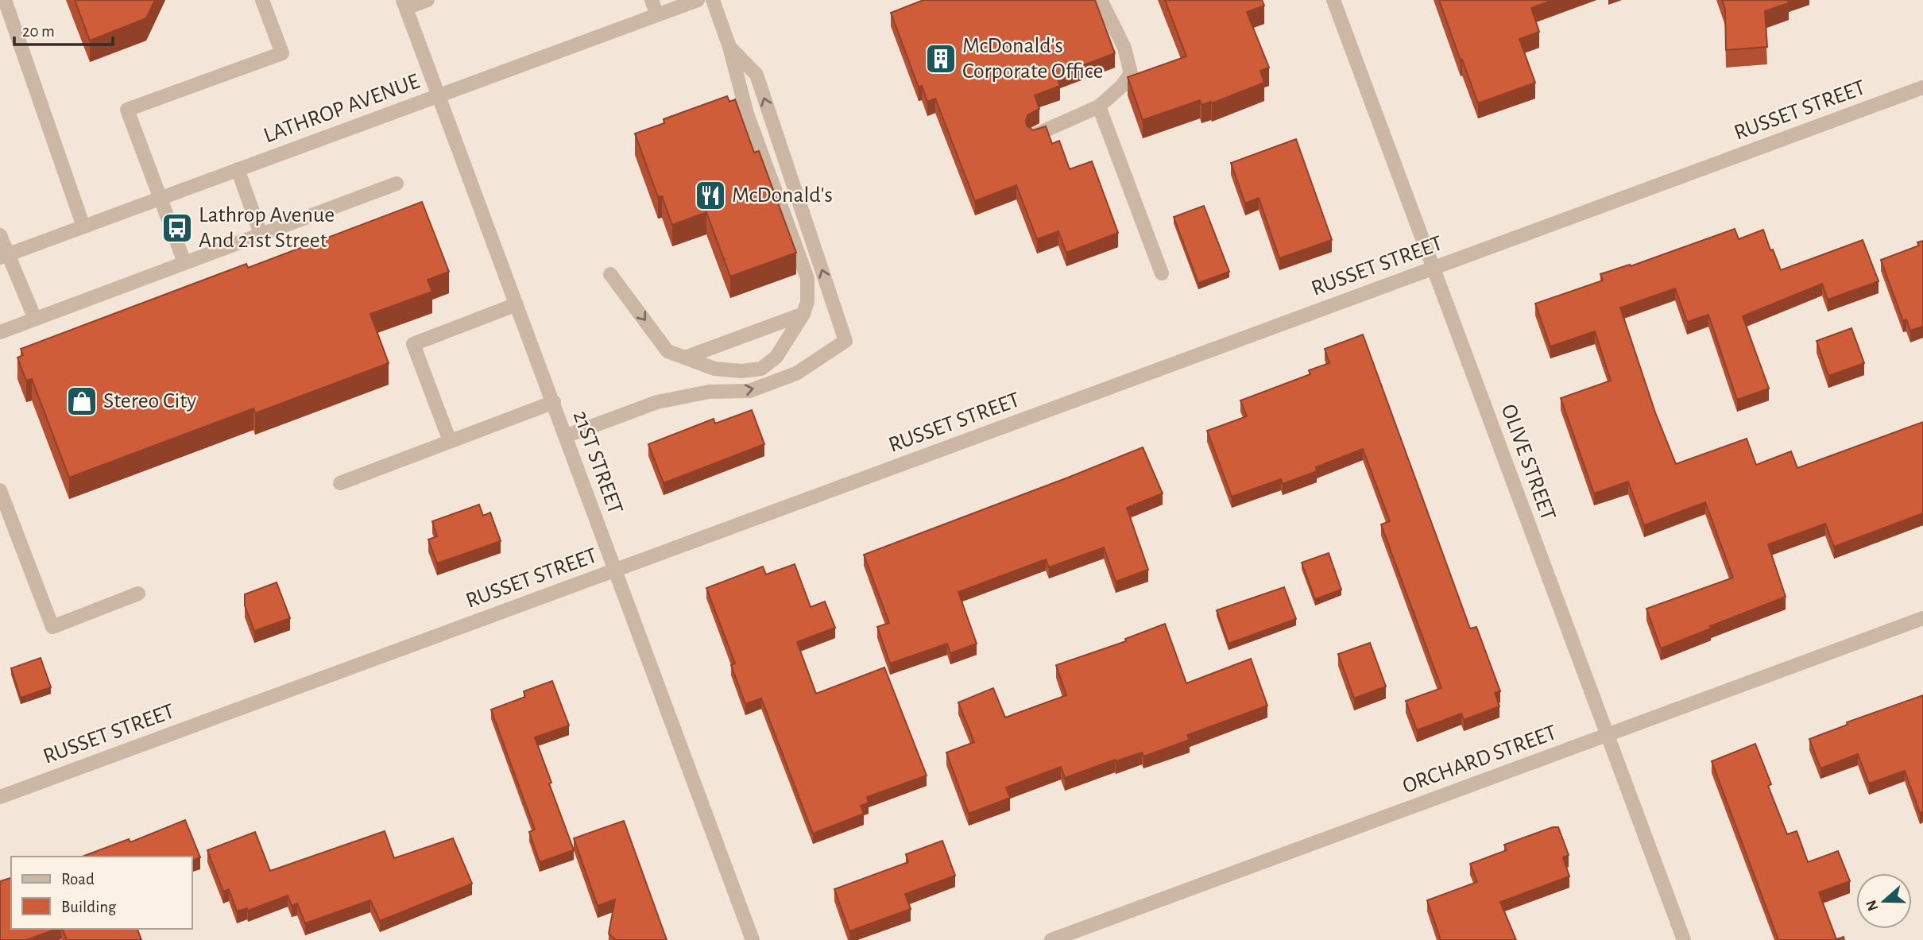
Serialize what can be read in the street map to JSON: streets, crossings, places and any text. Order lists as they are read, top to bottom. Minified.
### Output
{"streets":{"street":["LATHROP AVENUE","RUSSET STREET","21ST STREET","OLIVE STREET","ORCHARD STREET"]},"crossings":[["LATHROP AVENUE","21ST STREET"],["RUSSET STREET","21ST STREET"],["RUSSET STREET","OLIVE STREET"],["OLIVE STREET","ORCHARD STREET"]],"places":{"building":["McDonald's Corporate Office"],"restaurant":["McDonald's"],"bus stop":["Lathrop Avenue And 21st Street"],"shop":["Stereo City"]},"legend":["Road","Building"],"scale_bar":"20 m","north":"left"}
